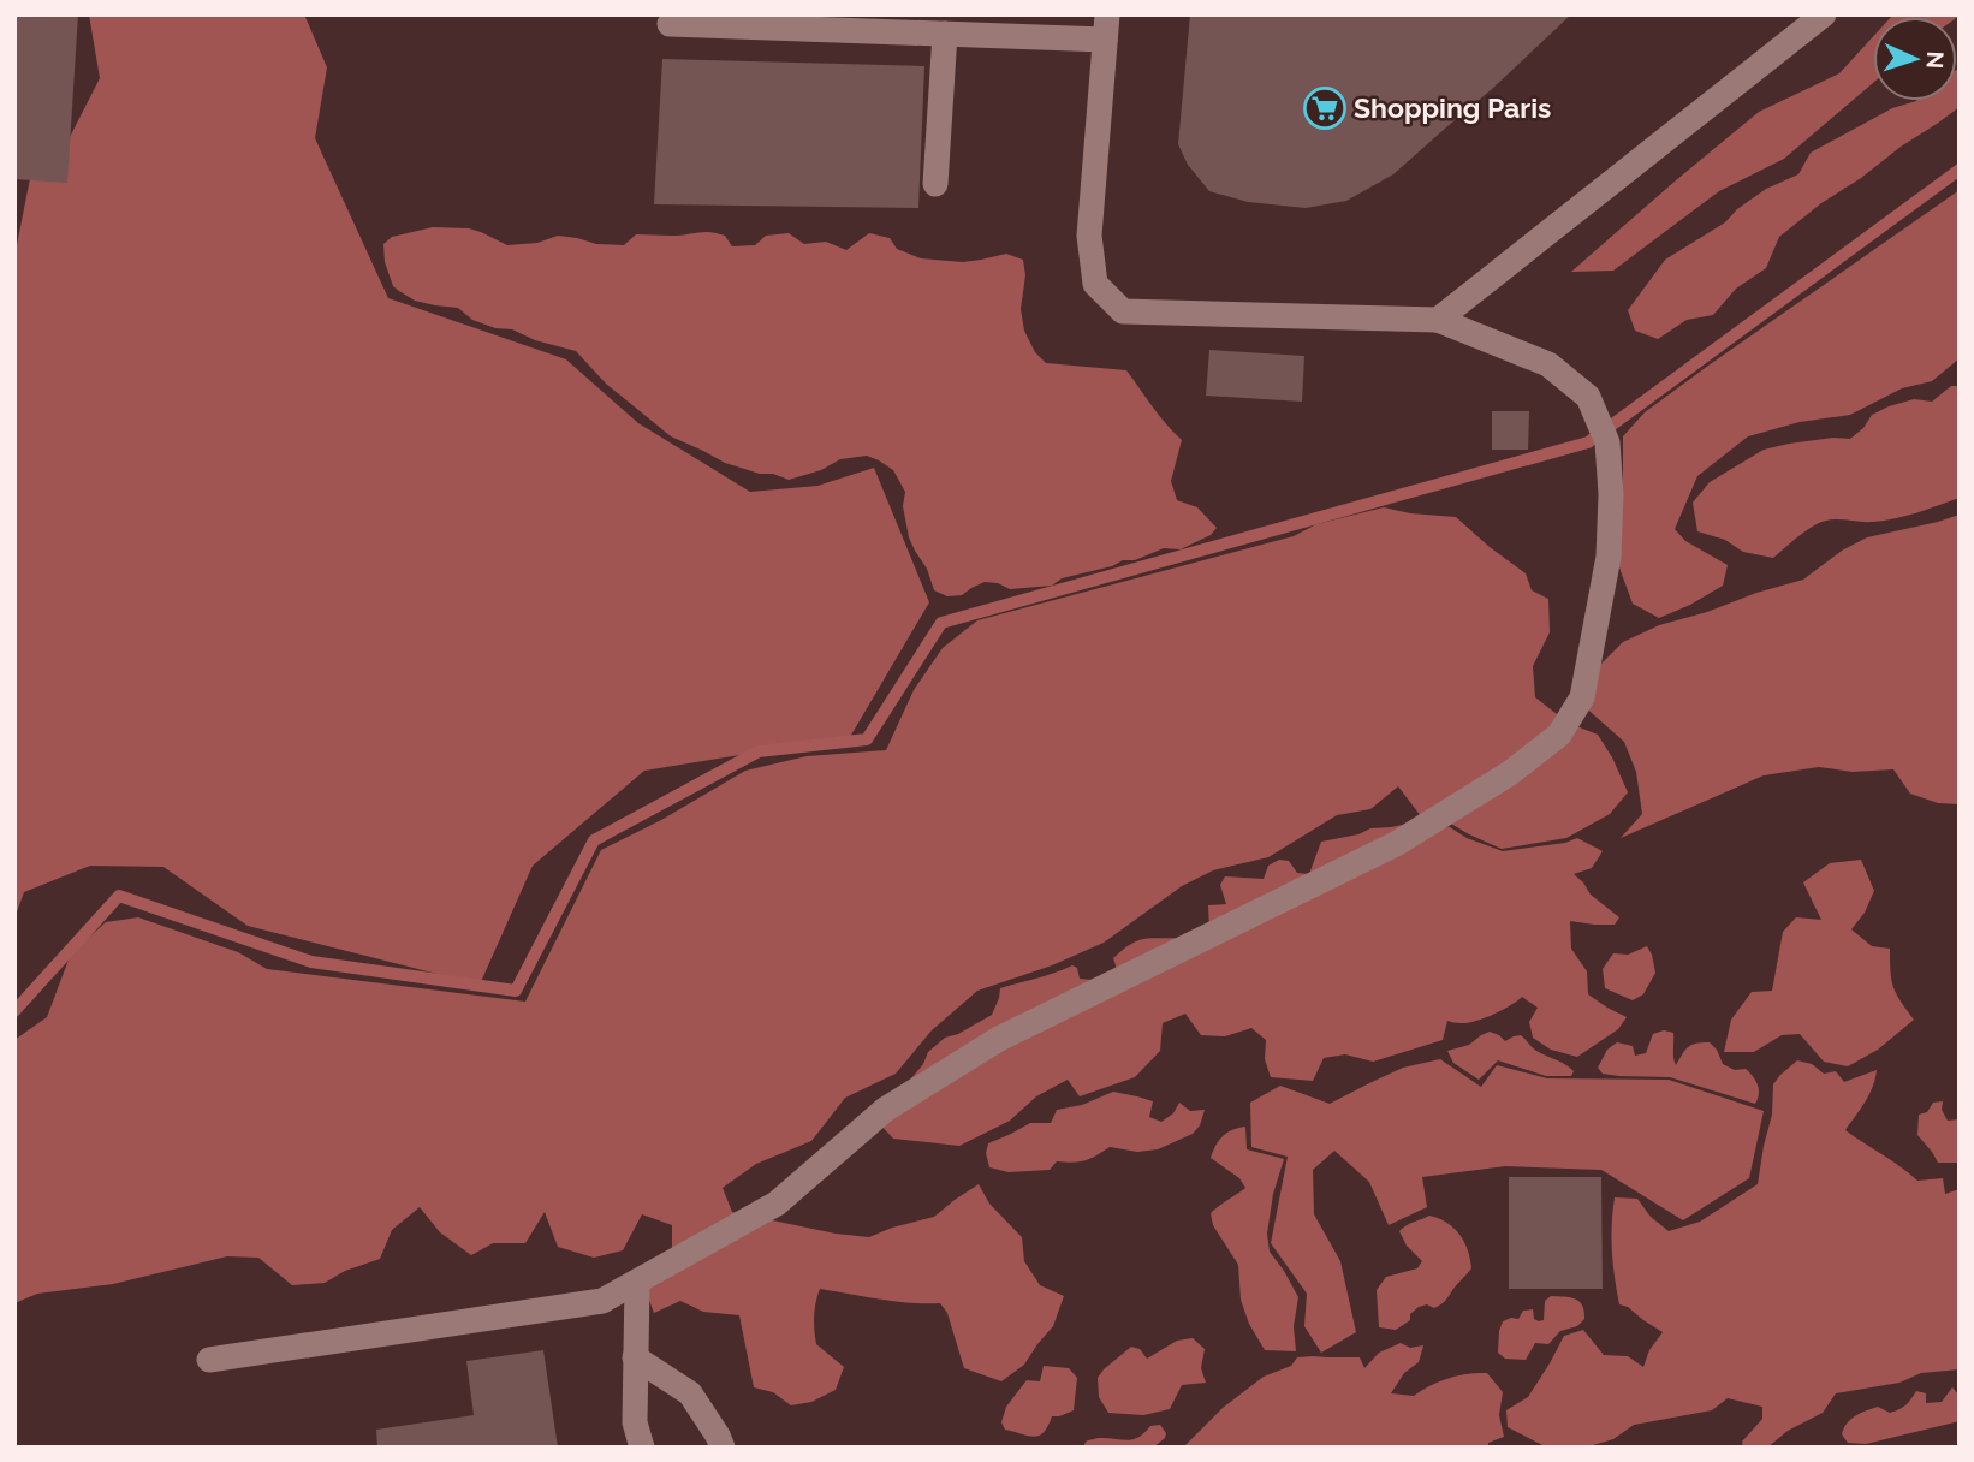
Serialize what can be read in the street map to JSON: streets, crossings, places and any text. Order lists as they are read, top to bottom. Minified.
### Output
{"places":{"supermarket":["Shopping Paris"]},"north":"right"}
